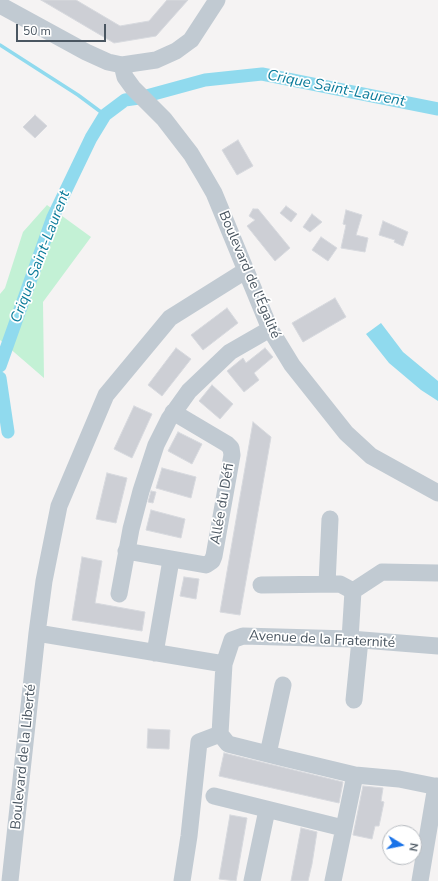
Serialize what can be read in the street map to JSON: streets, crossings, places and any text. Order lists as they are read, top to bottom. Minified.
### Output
{"streets":{"street":["Boulevard de l'Égalité","Allée du Défi","Avenue de la Fraternité","Boulevard de la Liberté"]},"crossings":[["Boulevard de l'Égalité","Boulevard de la Liberté"]],"water":["Crique Saint-Laurent"],"scale_bar":"50 m","north":"right"}
